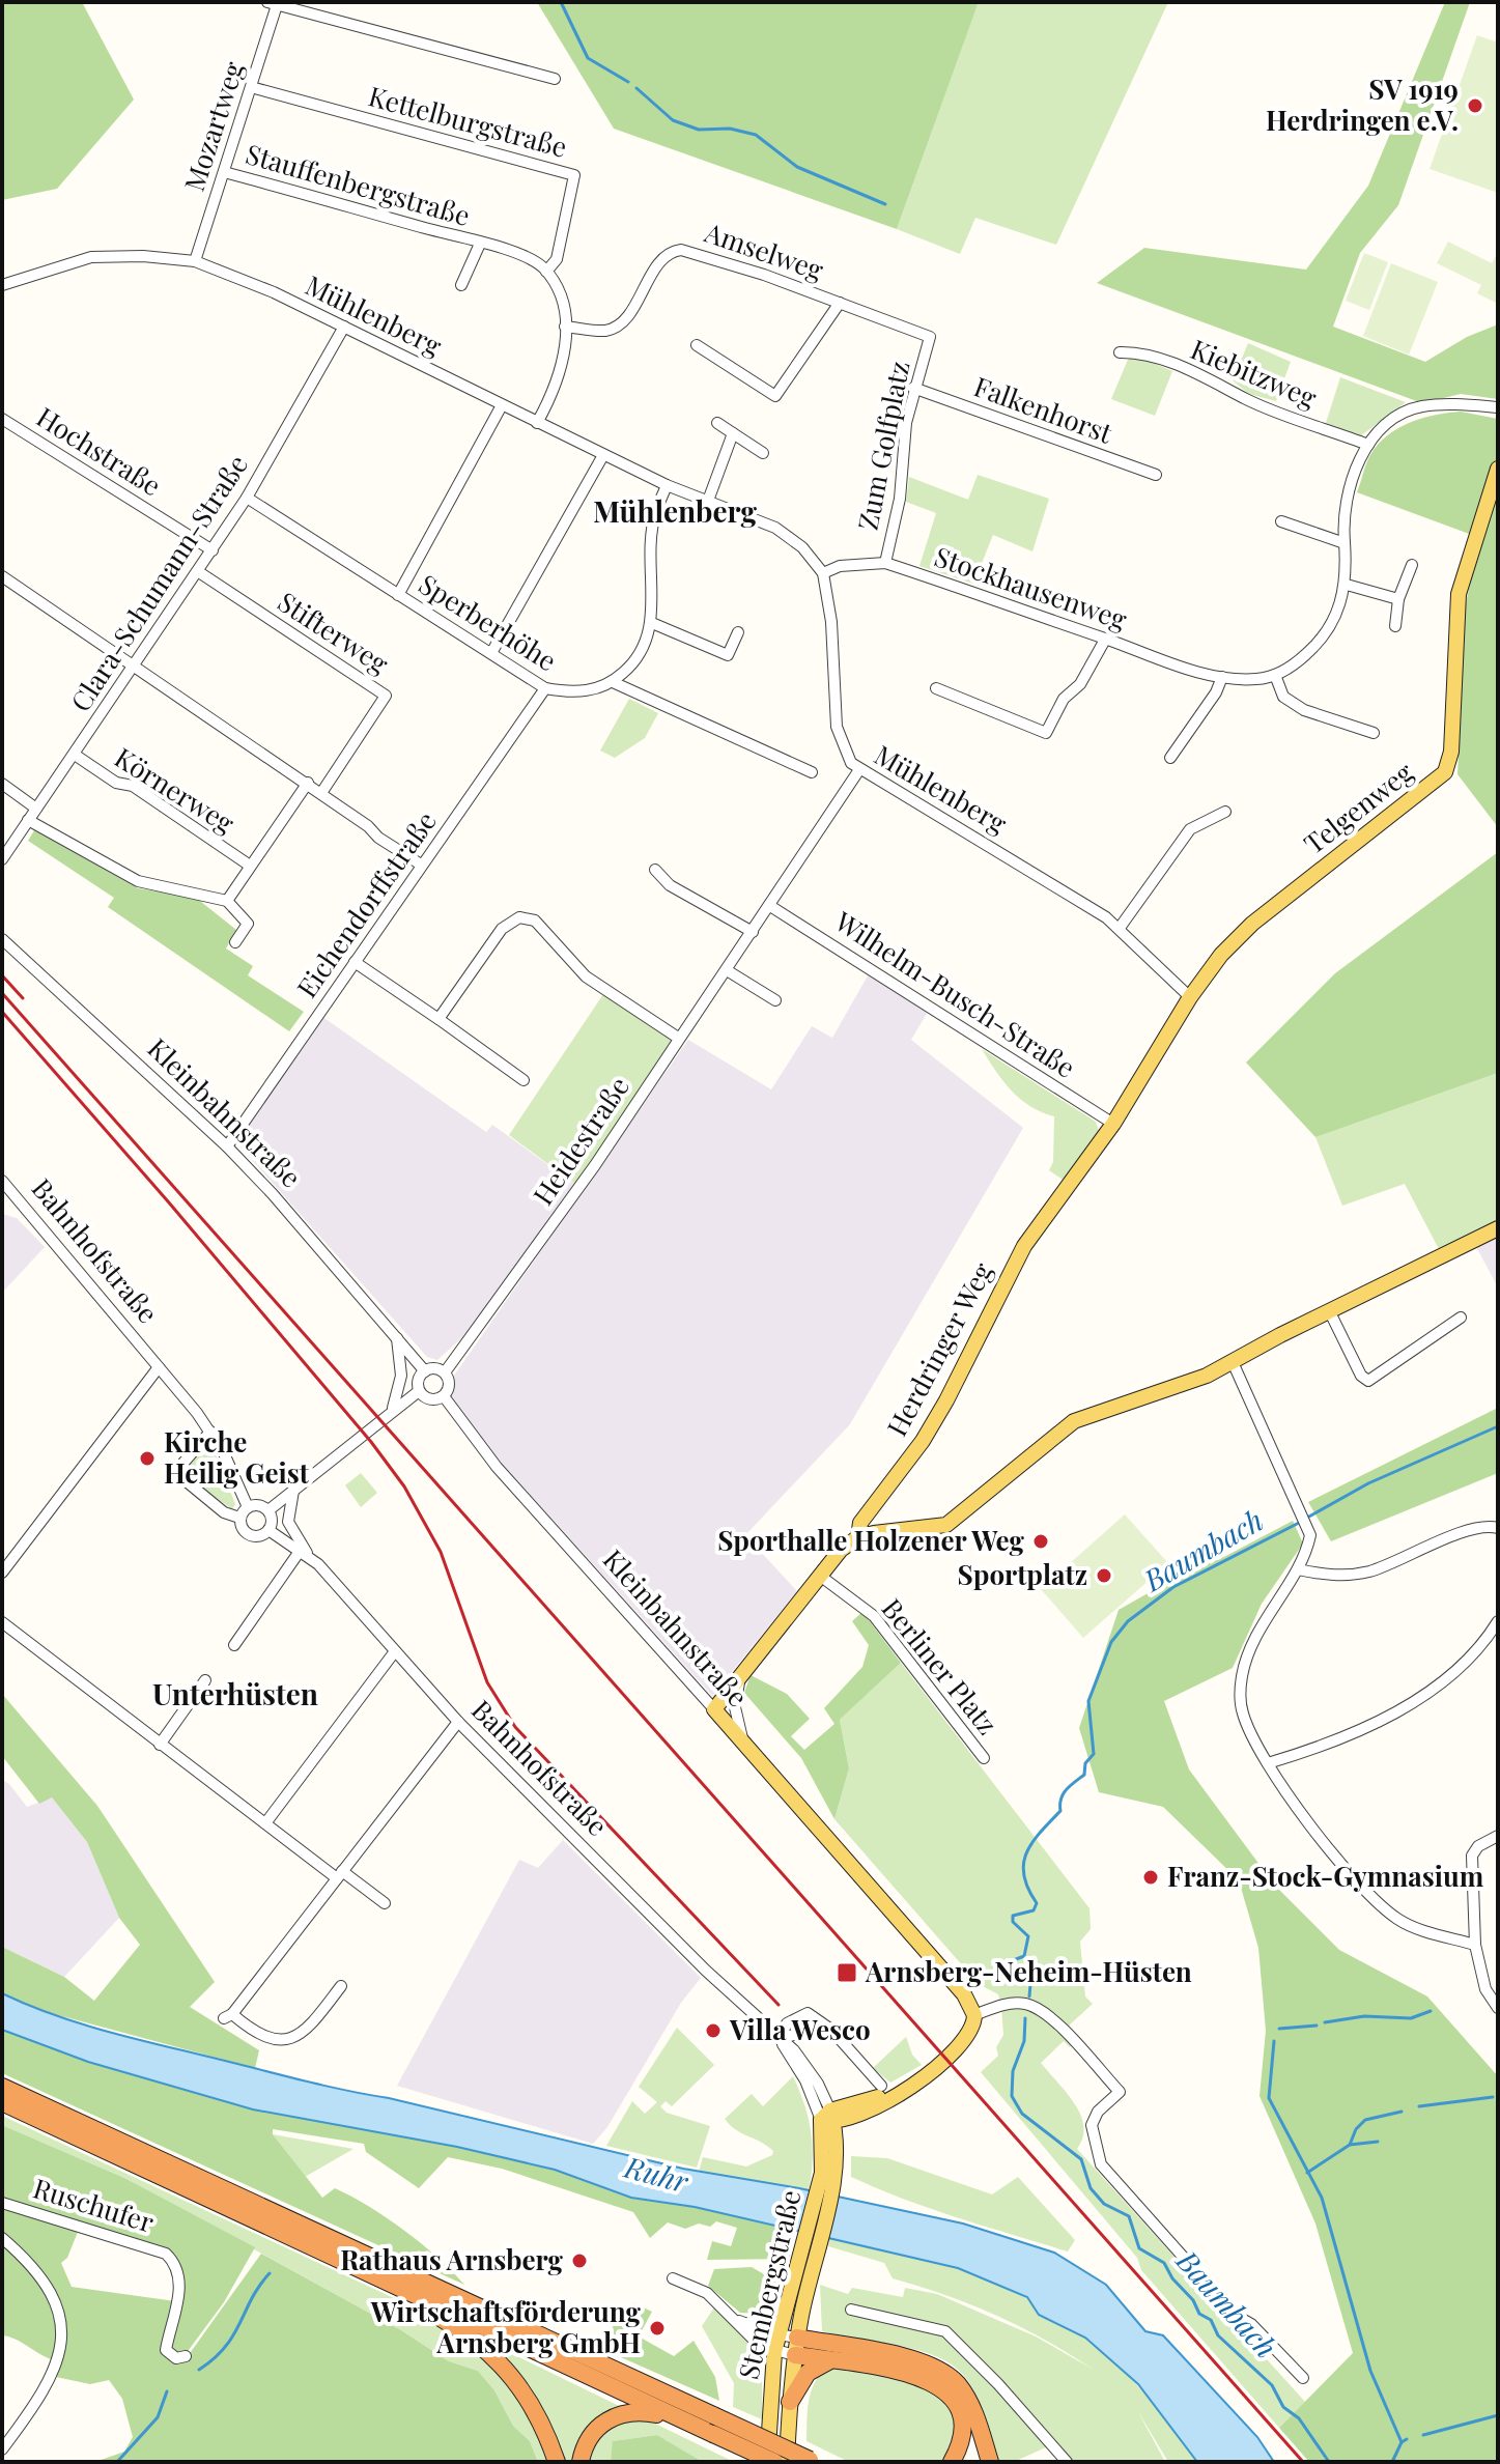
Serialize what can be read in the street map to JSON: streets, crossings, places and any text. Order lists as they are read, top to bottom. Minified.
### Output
{"streets":{"main road":["Telgenweg","Kleinbahnstraße","Herdringer Weg","Stembergstraße"],"street":["Kettelburgstraße","Mozartweg","Stauffenbergstraße","Amselweg","Mühlenberg","Kiebitzweg","Falkenhorst","Zum Golfplatz","Hochstraße","Clara-Schumann-Straße","Stockhausenweg","Sperberhöhe","Stifterweg","Körnerweg","Eichendorffstraße","Wilhelm-Busch-Straße","Heidestraße","Bahnhofstraße","Berliner Platz","Ruschufer"]},"crossings":[["Kettelburgstraße","Mozartweg"],["Kettelburgstraße","Stauffenbergstraße"],["Mozartweg","Stauffenbergstraße"],["Mozartweg","Mühlenberg"],["Amselweg","Zum Golfplatz"],["Mühlenberg","Clara-Schumann-Straße"],["Mühlenberg","Stockhausenweg"],["Mühlenberg","Telgenweg"],["Mühlenberg","Heidestraße"],["Mühlenberg","Herdringer Weg"],["Falkenhorst","Zum Golfplatz"],["Zum Golfplatz","Stockhausenweg"],["Hochstraße","Clara-Schumann-Straße"],["Clara-Schumann-Straße","Sperberhöhe"],["Clara-Schumann-Straße","Stifterweg"],["Clara-Schumann-Straße","Körnerweg"],["Sperberhöhe","Eichendorffstraße"],["Telgenweg","Herdringer Weg"],["Eichendorffstraße","Kleinbahnstraße"],["Wilhelm-Busch-Straße","Heidestraße"],["Wilhelm-Busch-Straße","Herdringer Weg"],["Kleinbahnstraße","Heidestraße"],["Kleinbahnstraße","Herdringer Weg"],["Bahnhofstraße","Stembergstraße"],["Herdringer Weg","Berliner Platz"]],"districts":["Mühlenberg","Unterhüsten"],"water":["Baumbach","Ruhr"],"places":{"other":["SV 1919 Herdringen e.V.","Kirche Heilig Geist","Sporthalle Holzener Weg","Sportplatz","Franz-Stock-Gymnasium","Villa Wesco","Rathaus Arnsberg","Wirtschaftsförderung Arnsberg GmbH"],"transit":["Arnsberg-Neheim-Hüsten"]}}
